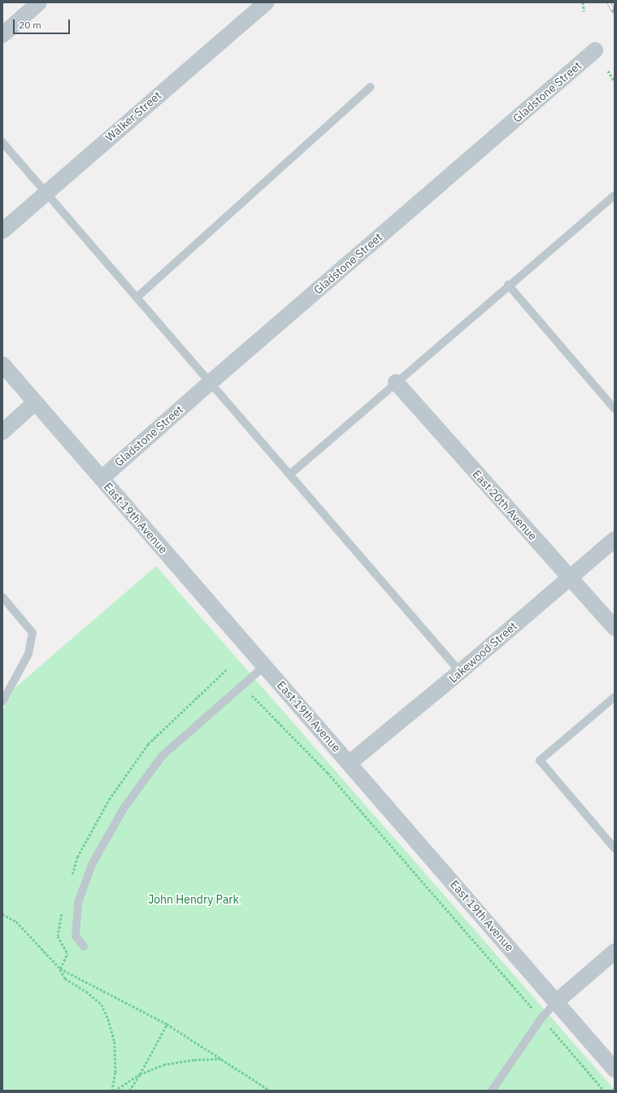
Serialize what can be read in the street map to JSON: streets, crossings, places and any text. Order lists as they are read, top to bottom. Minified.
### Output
{"streets":{"street":["Gladstone Street","Walker Street","East 20th Avenue","East 19th Avenue","Lakewood Street"]},"crossings":[["Gladstone Street","East 19th Avenue"],["East 20th Avenue","Lakewood Street"],["East 19th Avenue","Lakewood Street"]],"parks":["John Hendry Park"],"scale_bar":"20 m"}
